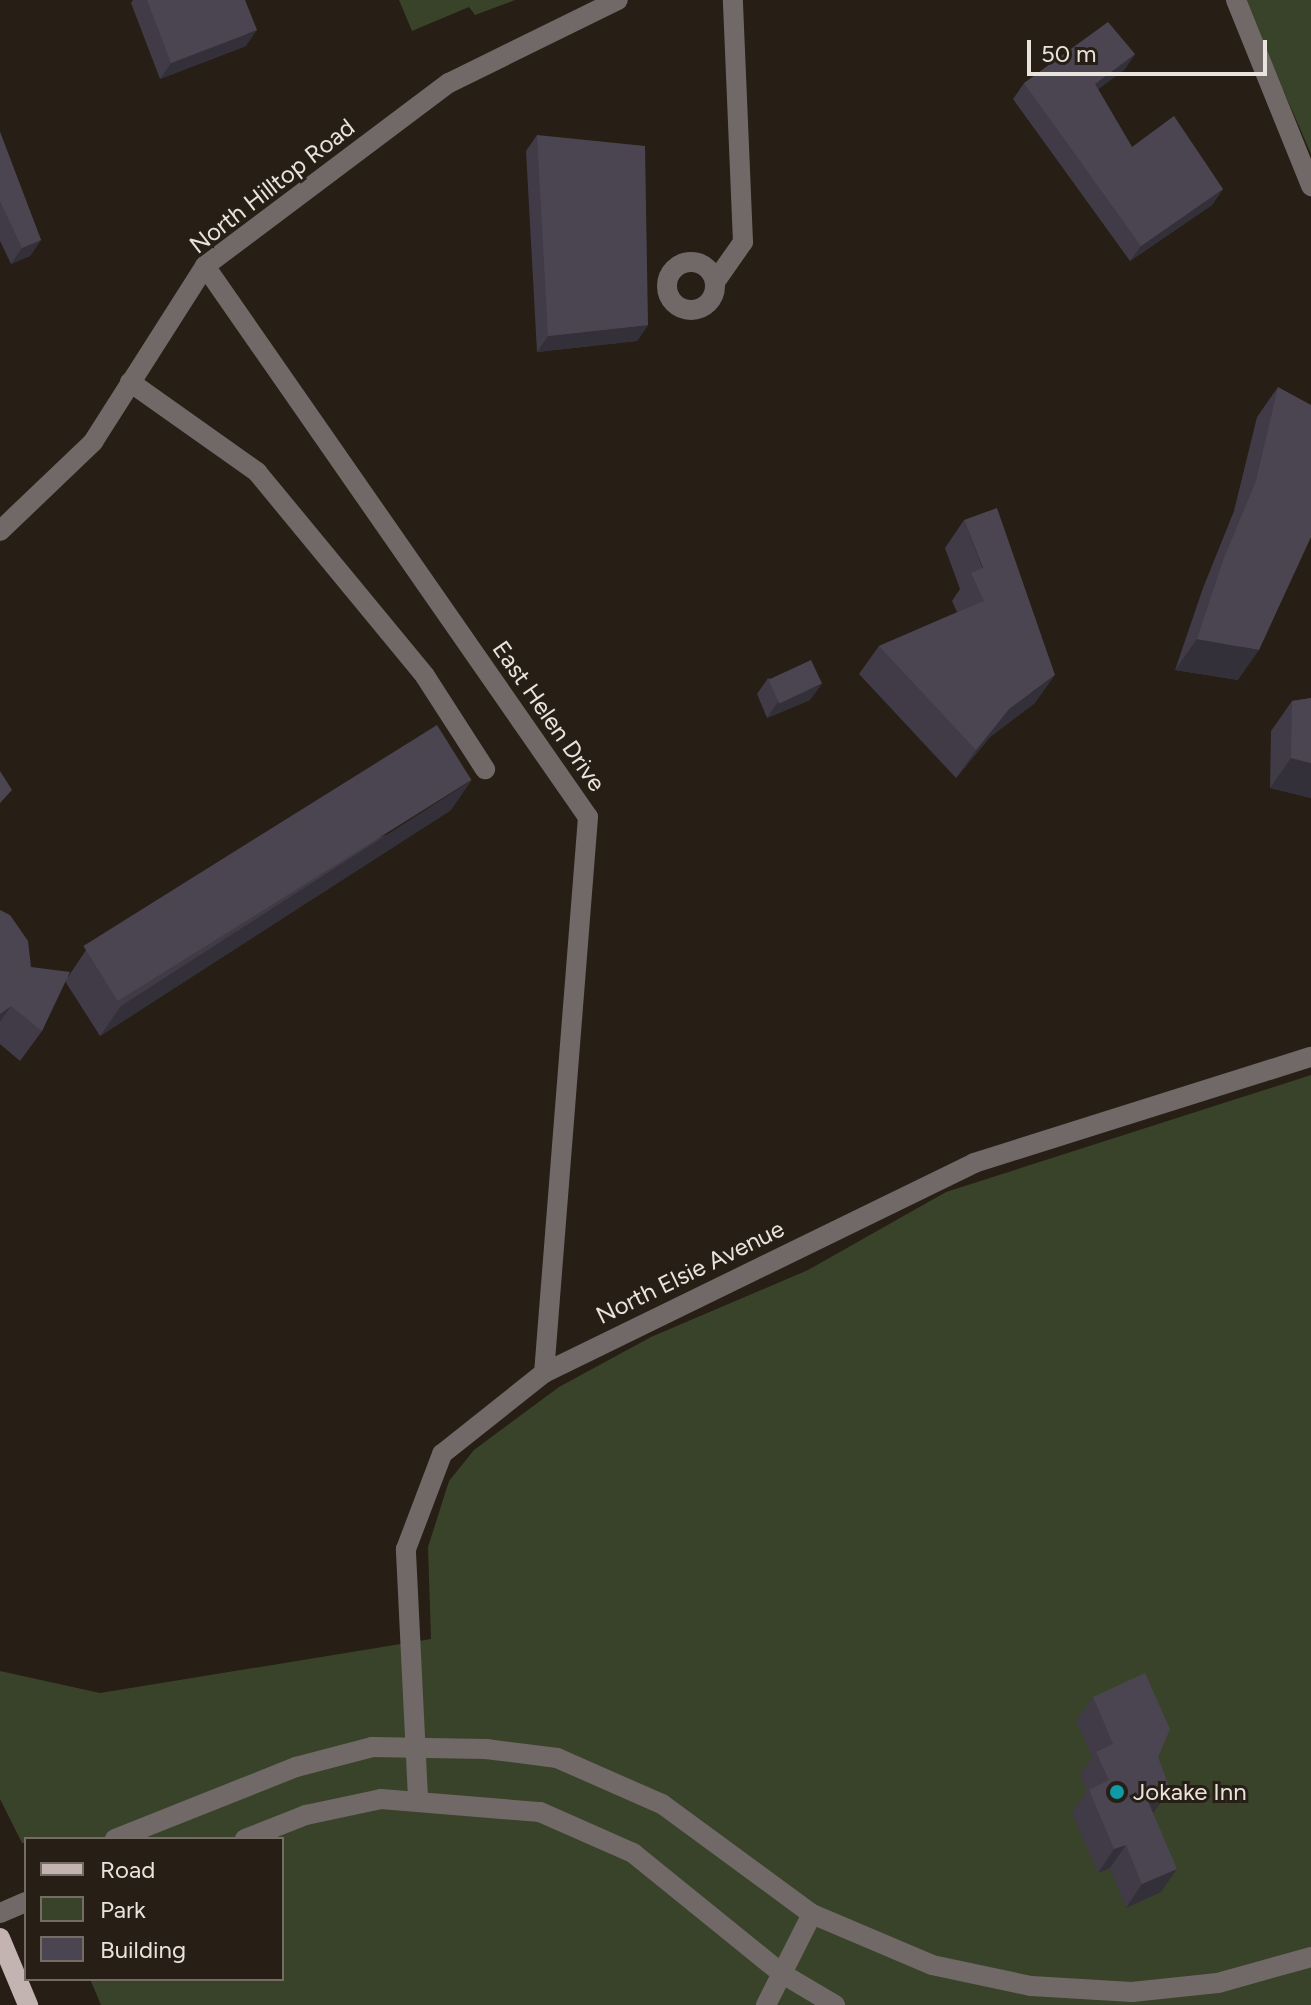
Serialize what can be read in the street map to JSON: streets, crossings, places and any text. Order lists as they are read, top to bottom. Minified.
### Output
{"streets":{"street":["North Hilltop Road","East Helen Drive","North Elsie Avenue"]},"crossings":[["North Hilltop Road","East Helen Drive"],["East Helen Drive","North Elsie Avenue"]],"places":["Jokake Inn"],"legend":["Road","Park","Building"],"scale_bar":"50 m"}
